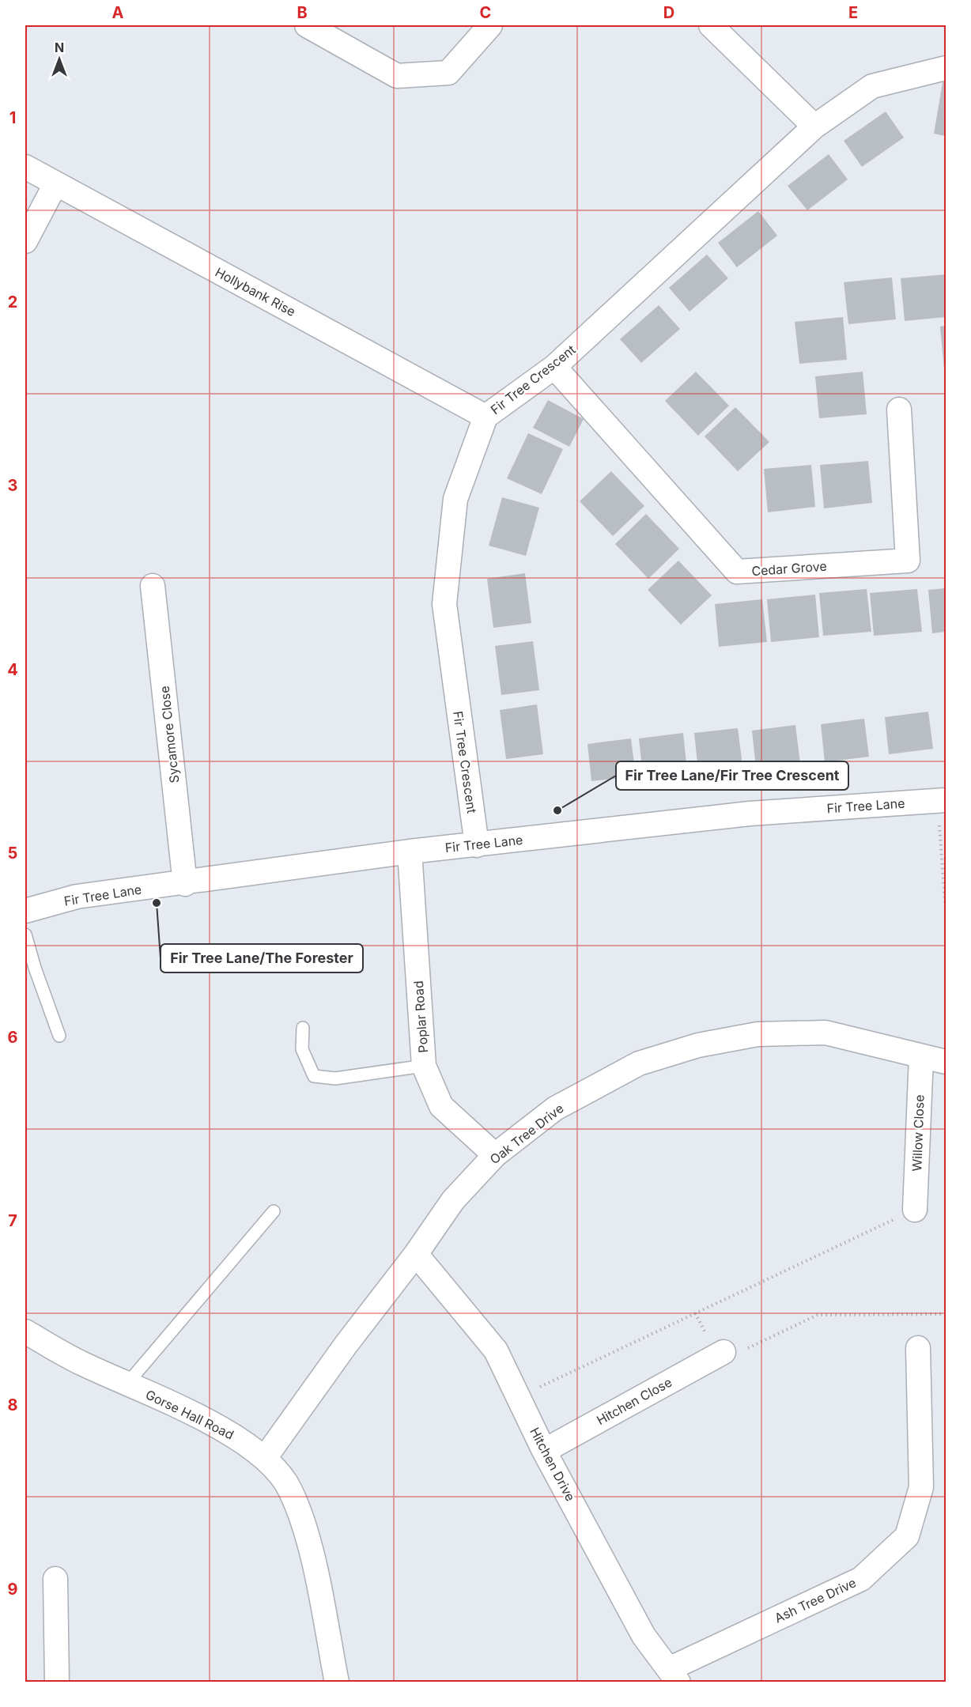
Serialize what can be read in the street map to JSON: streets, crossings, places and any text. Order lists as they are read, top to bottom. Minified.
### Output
{"streets":{"street":["Hollybank Rise","Fir Tree Crescent","Cedar Grove","Sycamore Close","Fir Tree Lane","Poplar Road","Willow Close","Oak Tree Drive","Hitchen Close","Gorse Hall Road","Hitchen Drive","Ash Tree Drive"]},"crossings":[["Hollybank Rise","Fir Tree Crescent"],["Fir Tree Crescent","Cedar Grove"],["Fir Tree Crescent","Fir Tree Lane"],["Sycamore Close","Fir Tree Lane"],["Fir Tree Lane","Poplar Road"],["Poplar Road","Oak Tree Drive"],["Willow Close","Oak Tree Drive"],["Oak Tree Drive","Gorse Hall Road"],["Oak Tree Drive","Hitchen Drive"],["Hitchen Close","Hitchen Drive"],["Hitchen Drive","Ash Tree Drive"]],"places":["Fir Tree Lane/Fir Tree Crescent","Fir Tree Lane/The Forester"],"north":"top","grid":{"columns":["A","B","C","D","E"],"rows":["1","2","3","4","5","6","7","8","9"]}}
